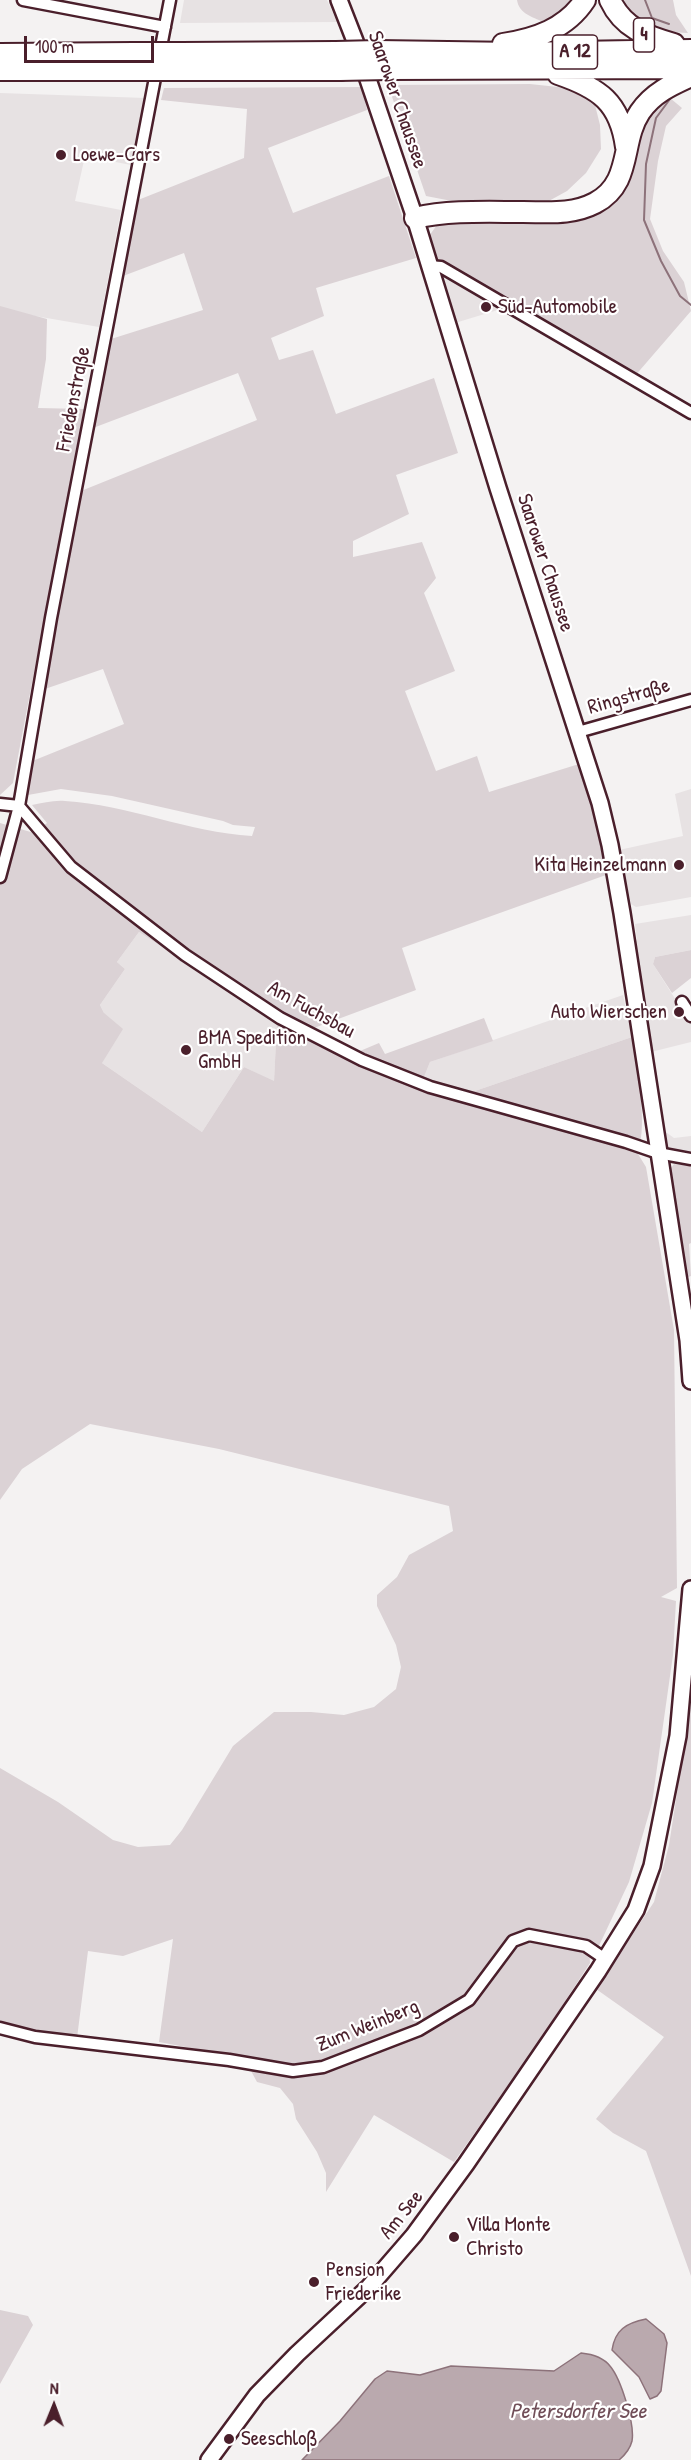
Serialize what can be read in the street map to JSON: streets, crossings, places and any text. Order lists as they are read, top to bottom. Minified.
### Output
{"streets":{"highway":["4","A 12"],"main road":["Saarower Chaussee","Am See"],"street":["Friedenstraße","Ringstraße","Am Fuchsbau","Zum Weinberg"]},"crossings":[["4","A 12"],["Saarower Chaussee","Ringstraße"],["Saarower Chaussee","Am Fuchsbau"],["Friedenstraße","Am Fuchsbau"],["Zum Weinberg","Am See"]],"water":["Petersdorfer See"],"places":["Loewe-Cars","Süd-Automobile","Kita Heinzelmann","Auto Wierschen","BMA Spedition GmbH","Villa Monte Christo","Pension Friederike","Seeschloß"],"scale_bar":"100 m","north":"top"}
